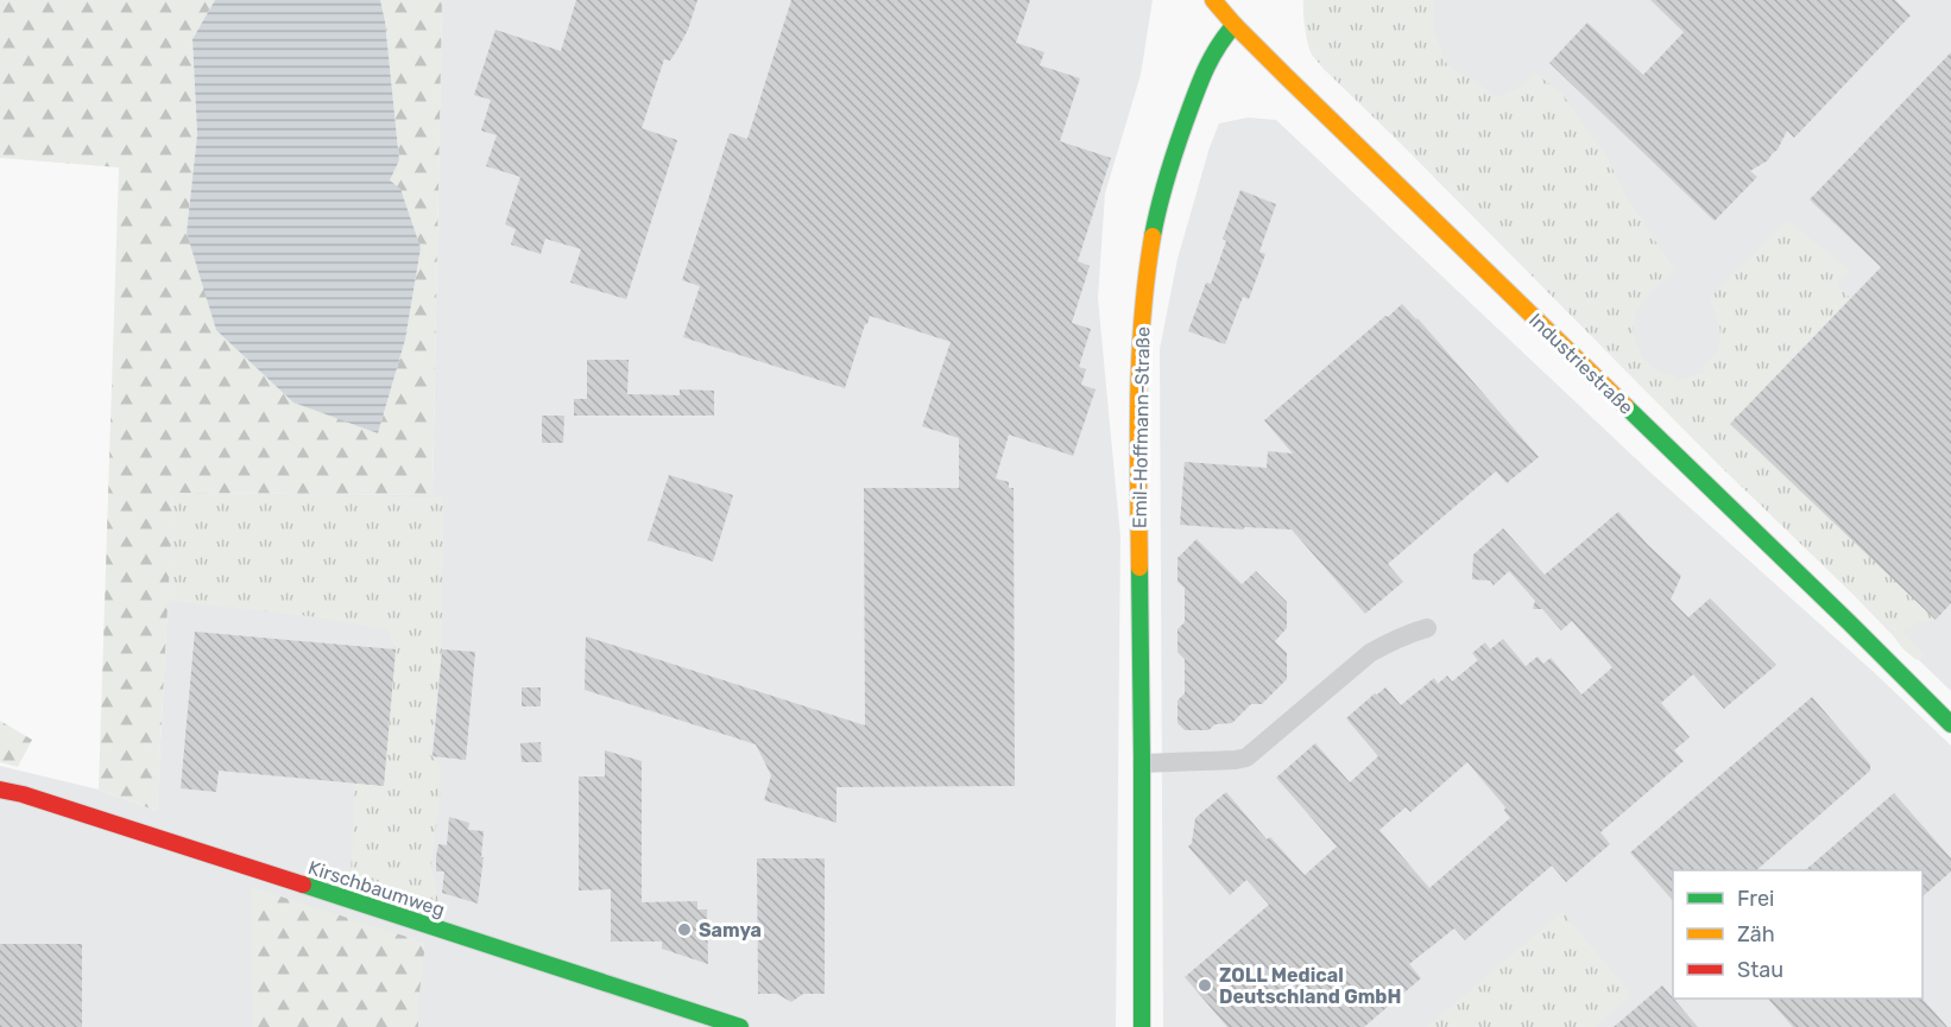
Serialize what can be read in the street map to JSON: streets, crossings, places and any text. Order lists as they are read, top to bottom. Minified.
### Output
{"streets":{"street":["Industriestraße","Emil-Hoffmann-Straße","Kirschbaumweg"]},"crossings":[["Industriestraße","Emil-Hoffmann-Straße"]],"places":["Samya","ZOLL Medical Deutschland GmbH"],"legend":["Frei","Zäh","Stau"]}
